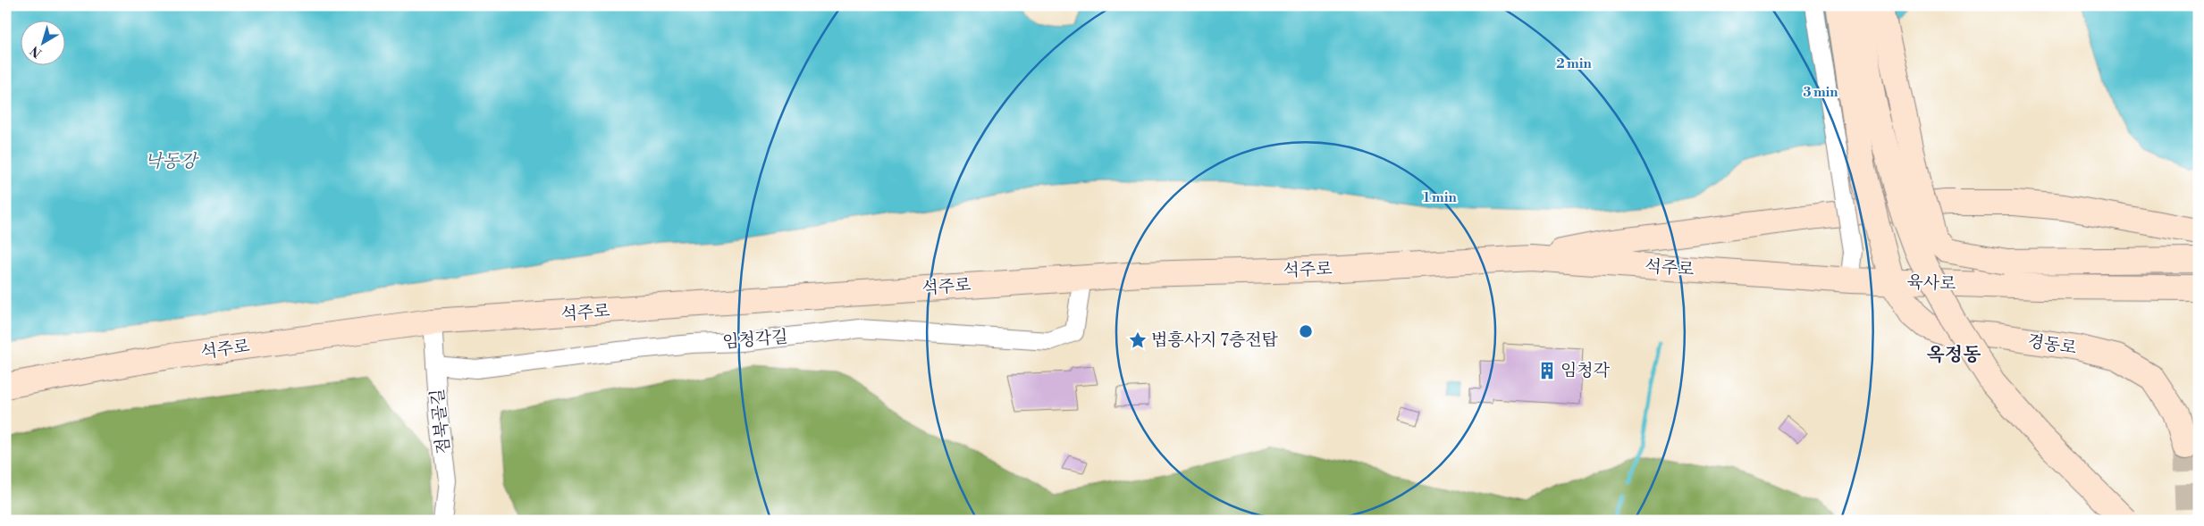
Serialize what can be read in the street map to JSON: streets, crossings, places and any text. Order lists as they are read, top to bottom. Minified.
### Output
{"streets":{"street":["석주로","육사로","임청각길","경동로","점북골길"]},"crossings":[["석주로","육사로"],["석주로","임청각길"],["석주로","경동로"],["석주로","점북골길"],["육사로","경동로"],["임청각길","점북골길"]],"districts":["옥정동"],"water":["낙동강"],"places":{"place":["법흥사지 7층전탑"],"building":["임청각"]},"north":"bottom left","rings":["2 min","3 min","1 min"]}
